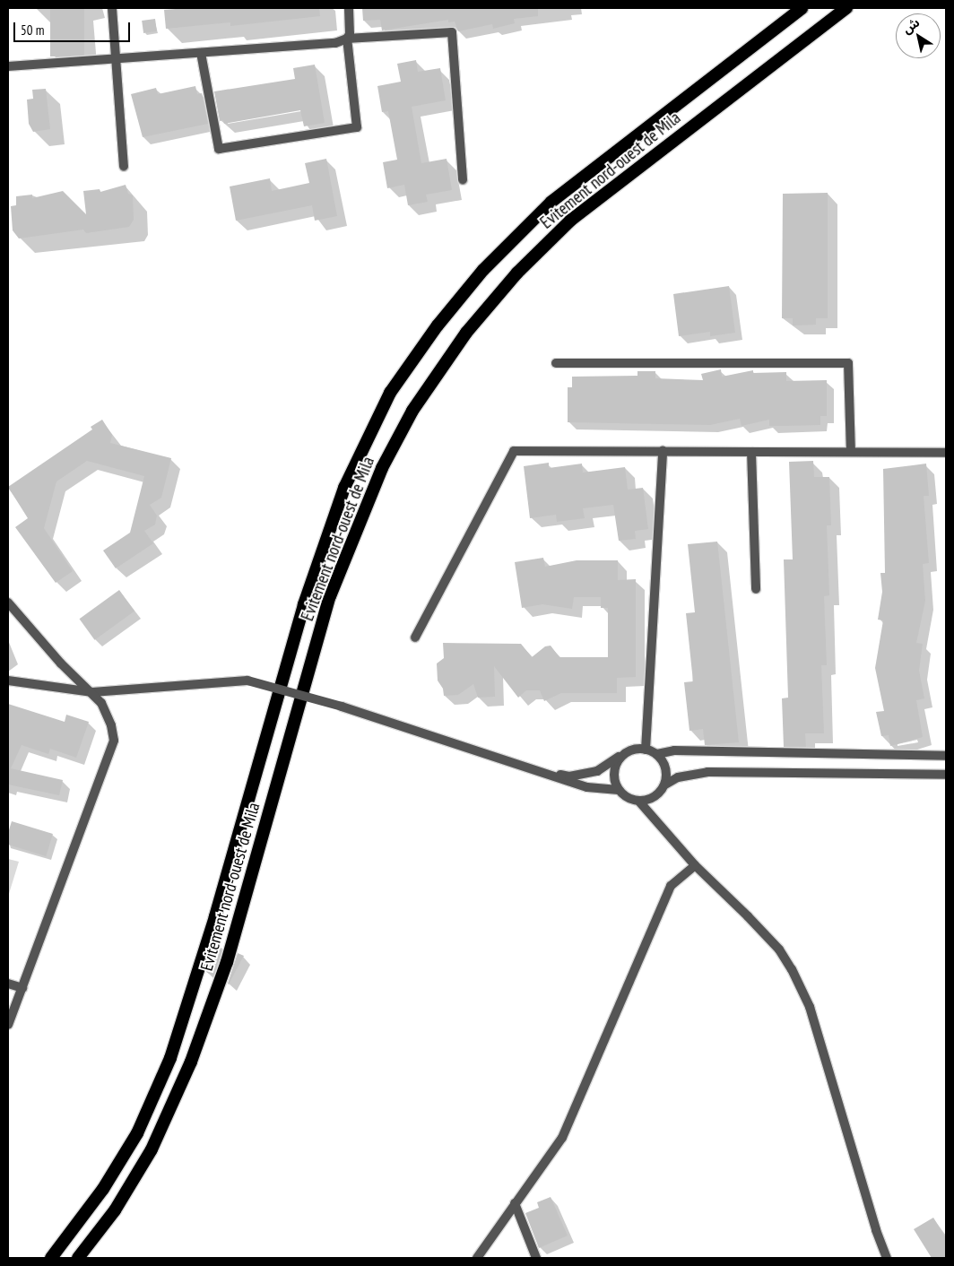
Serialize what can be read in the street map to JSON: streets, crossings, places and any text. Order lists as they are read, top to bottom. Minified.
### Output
{"streets":{"highway":["Evitement nord-ouest de Mila"]},"scale_bar":"50 m","north":"top left"}
